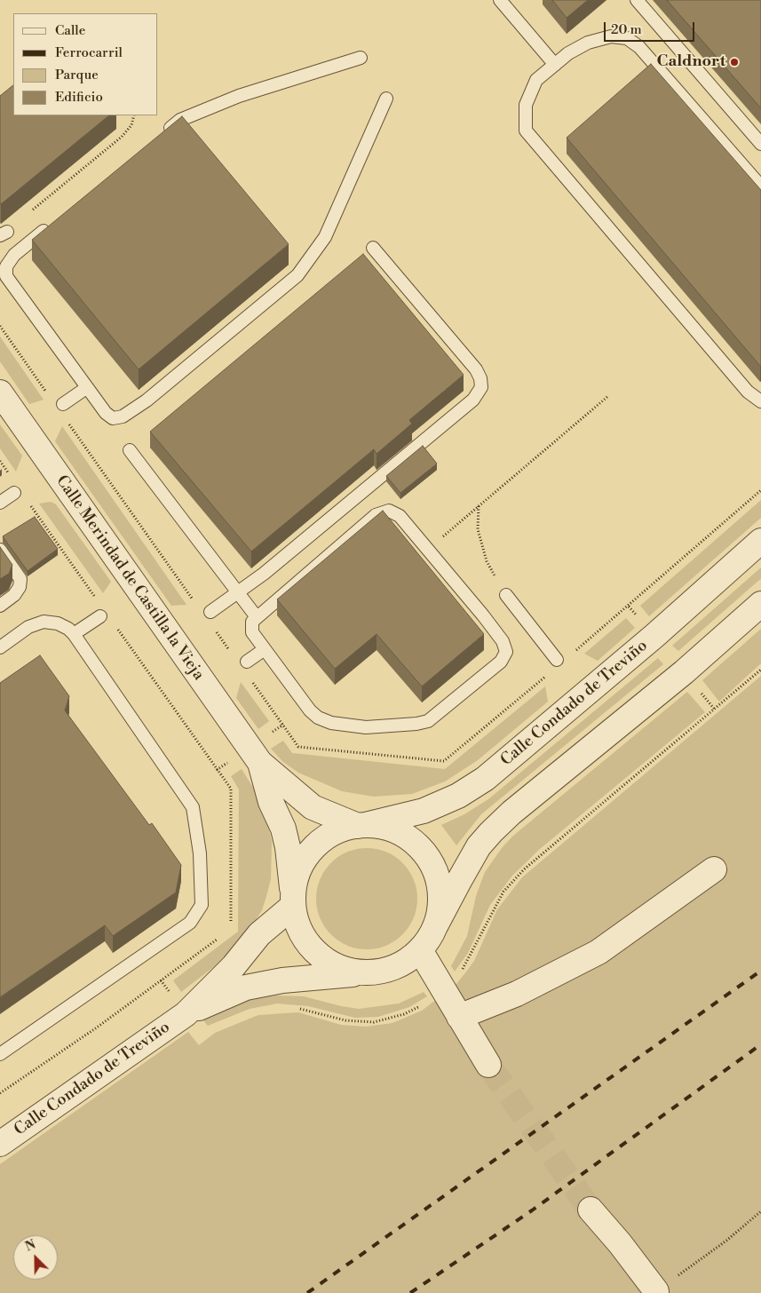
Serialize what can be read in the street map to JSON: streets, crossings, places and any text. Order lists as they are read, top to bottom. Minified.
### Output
{"streets":{"street":["Calle Merindad de Castilla la Vieja","Calle Condado de Treviño"]},"crossings":[["Calle Merindad de Castilla la Vieja","Calle Condado de Treviño"]],"places":["Caldnort"],"legend":["Calle","Ferrocarril","Parque","Edificio"],"scale_bar":"20 m","north":"top left"}
